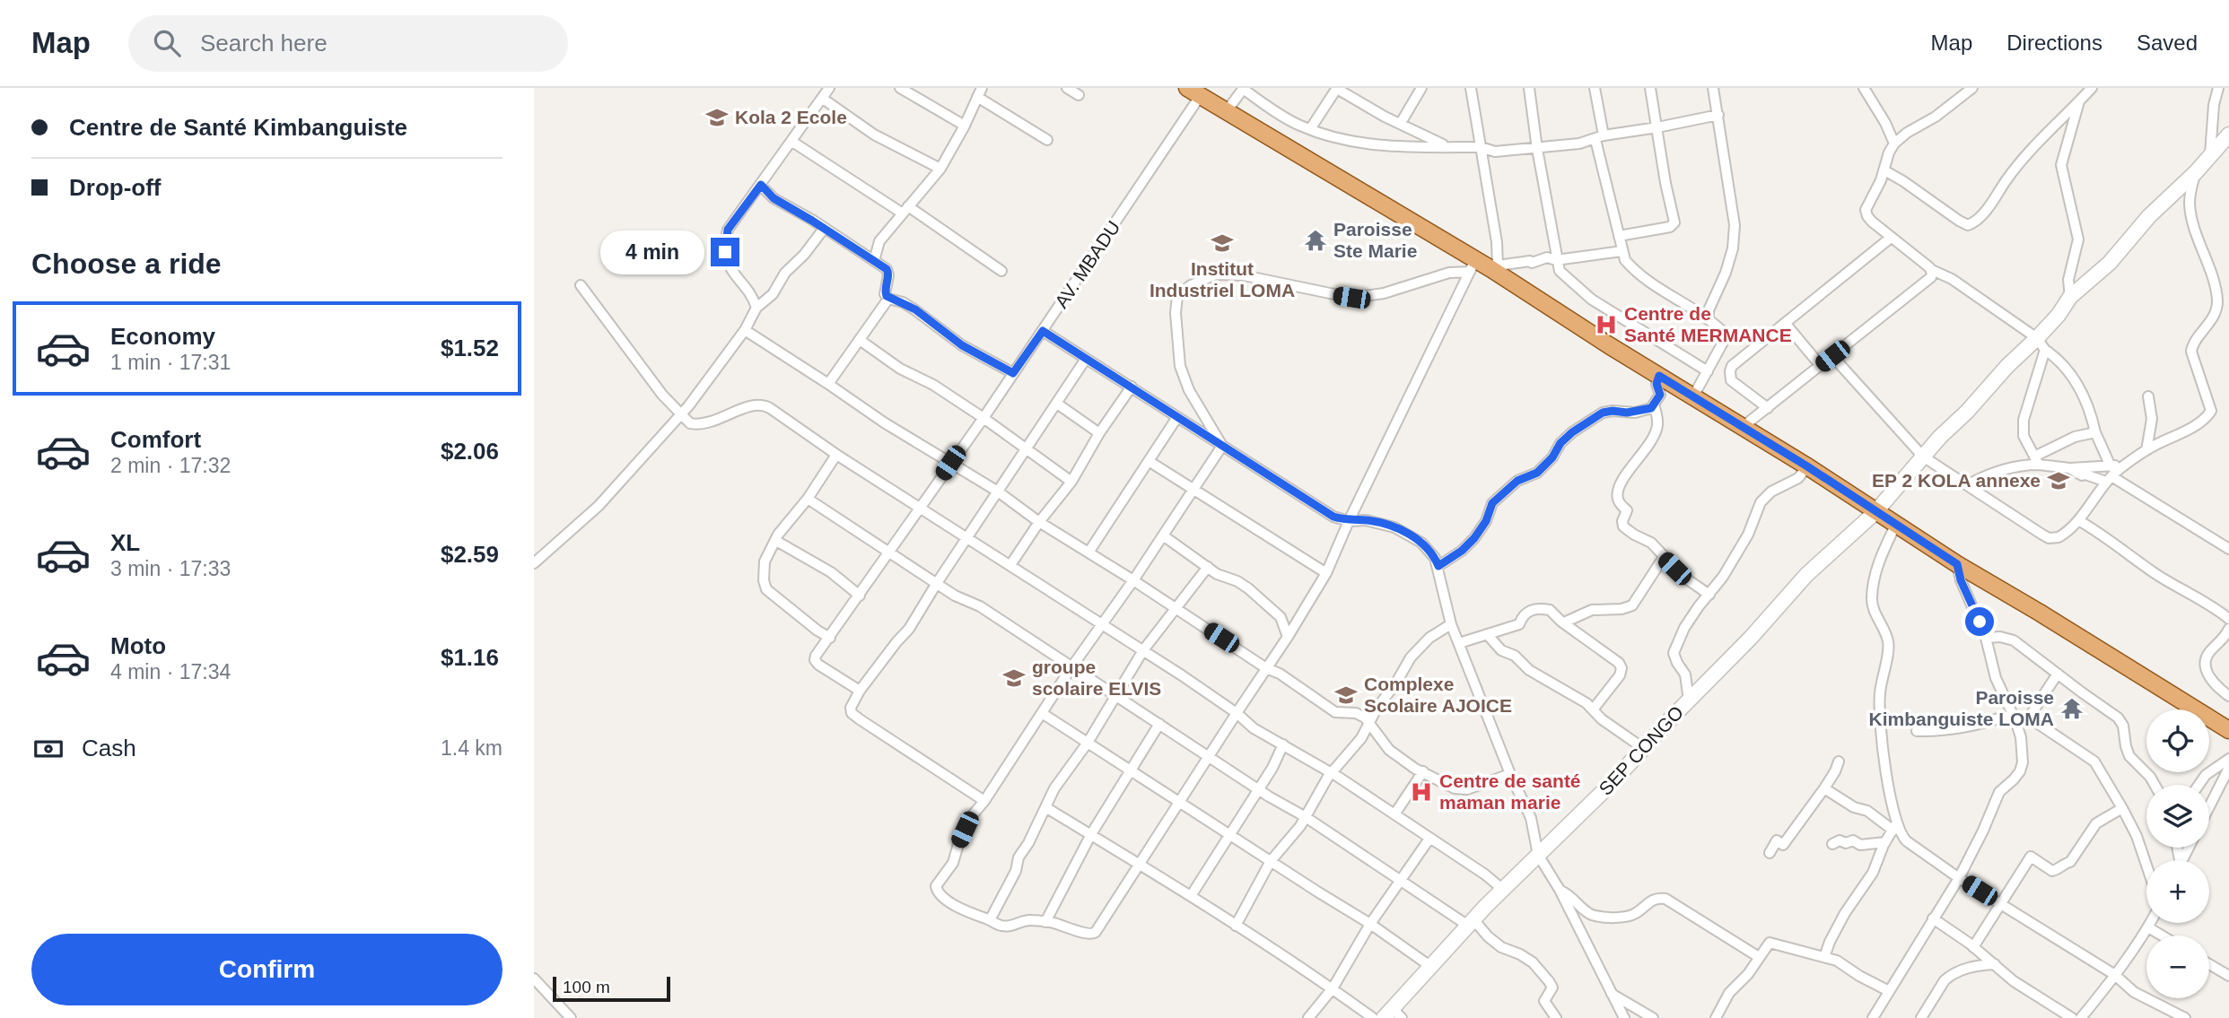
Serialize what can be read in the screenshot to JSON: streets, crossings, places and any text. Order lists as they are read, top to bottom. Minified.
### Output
{"streets":{"street":["AV. MBADU","SEP CONGO"]},"places":{"school or university":["Kola 2 Ecole","Institut Industriel LOMA","EP 2 KOLA annexe","groupe scolaire ELVIS","Complexe Scolaire AJOICE"],"temple":["Paroisse Ste Marie","Paroisse Kimbanguiste LOMA"],"hospital":["Centre de Santé MERMANCE","Centre de santé maman marie"]},"scale_bar":"100 m","page":{"header":"Map","search":"Search here","nav":["Map","Directions","Saved"],"banner":["Centre de Santé Kimbanguiste","Drop-off"],"heading":"Choose a ride","bubble":"4 min","list":[{"name":"Economy","note":"1 min · 17:31","value":"$1.52"},{"name":"Comfort","note":"2 min · 17:32","value":"$2.06"},{"name":"XL","note":"3 min · 17:33","value":"$2.59"},{"name":"Moto","note":"4 min · 17:34","value":"$1.16"}],"map_buttons":["+","−"],"pay":["Cash","1.4 km"],"buttons":"Confirm","scale":"100 m"}}
